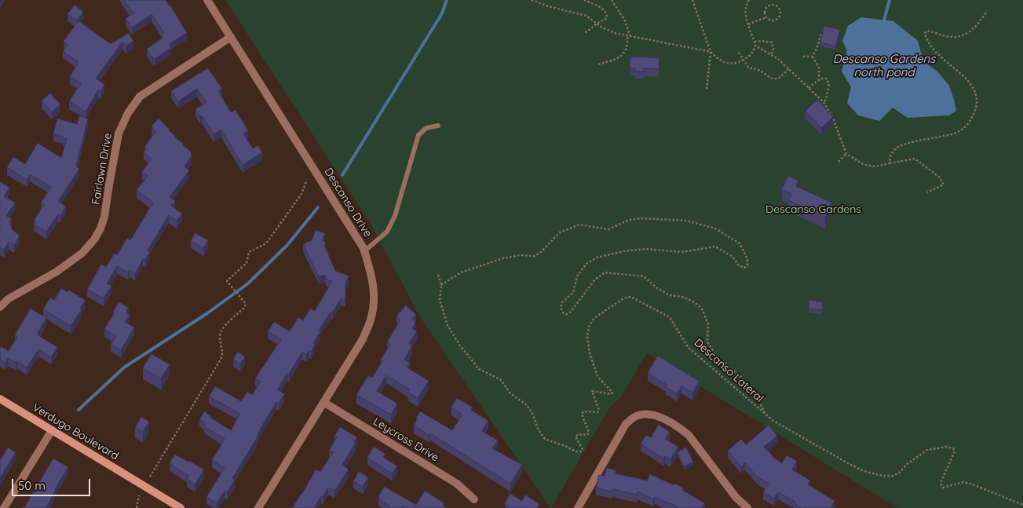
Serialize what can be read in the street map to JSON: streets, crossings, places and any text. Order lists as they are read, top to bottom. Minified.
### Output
{"streets":{"main road":["Verdugo Boulevard"],"street":["Fairlawn Drive","Descanso Drive","Leycross Drive"],"path":["Descanso Lateral"]},"crossings":[["Fairlawn Drive","Descanso Drive"],["Descanso Drive","Leycross Drive"]],"water":["Descanso Gardens north pond"],"parks":["Descanso Gardens"],"scale_bar":"50 m"}
